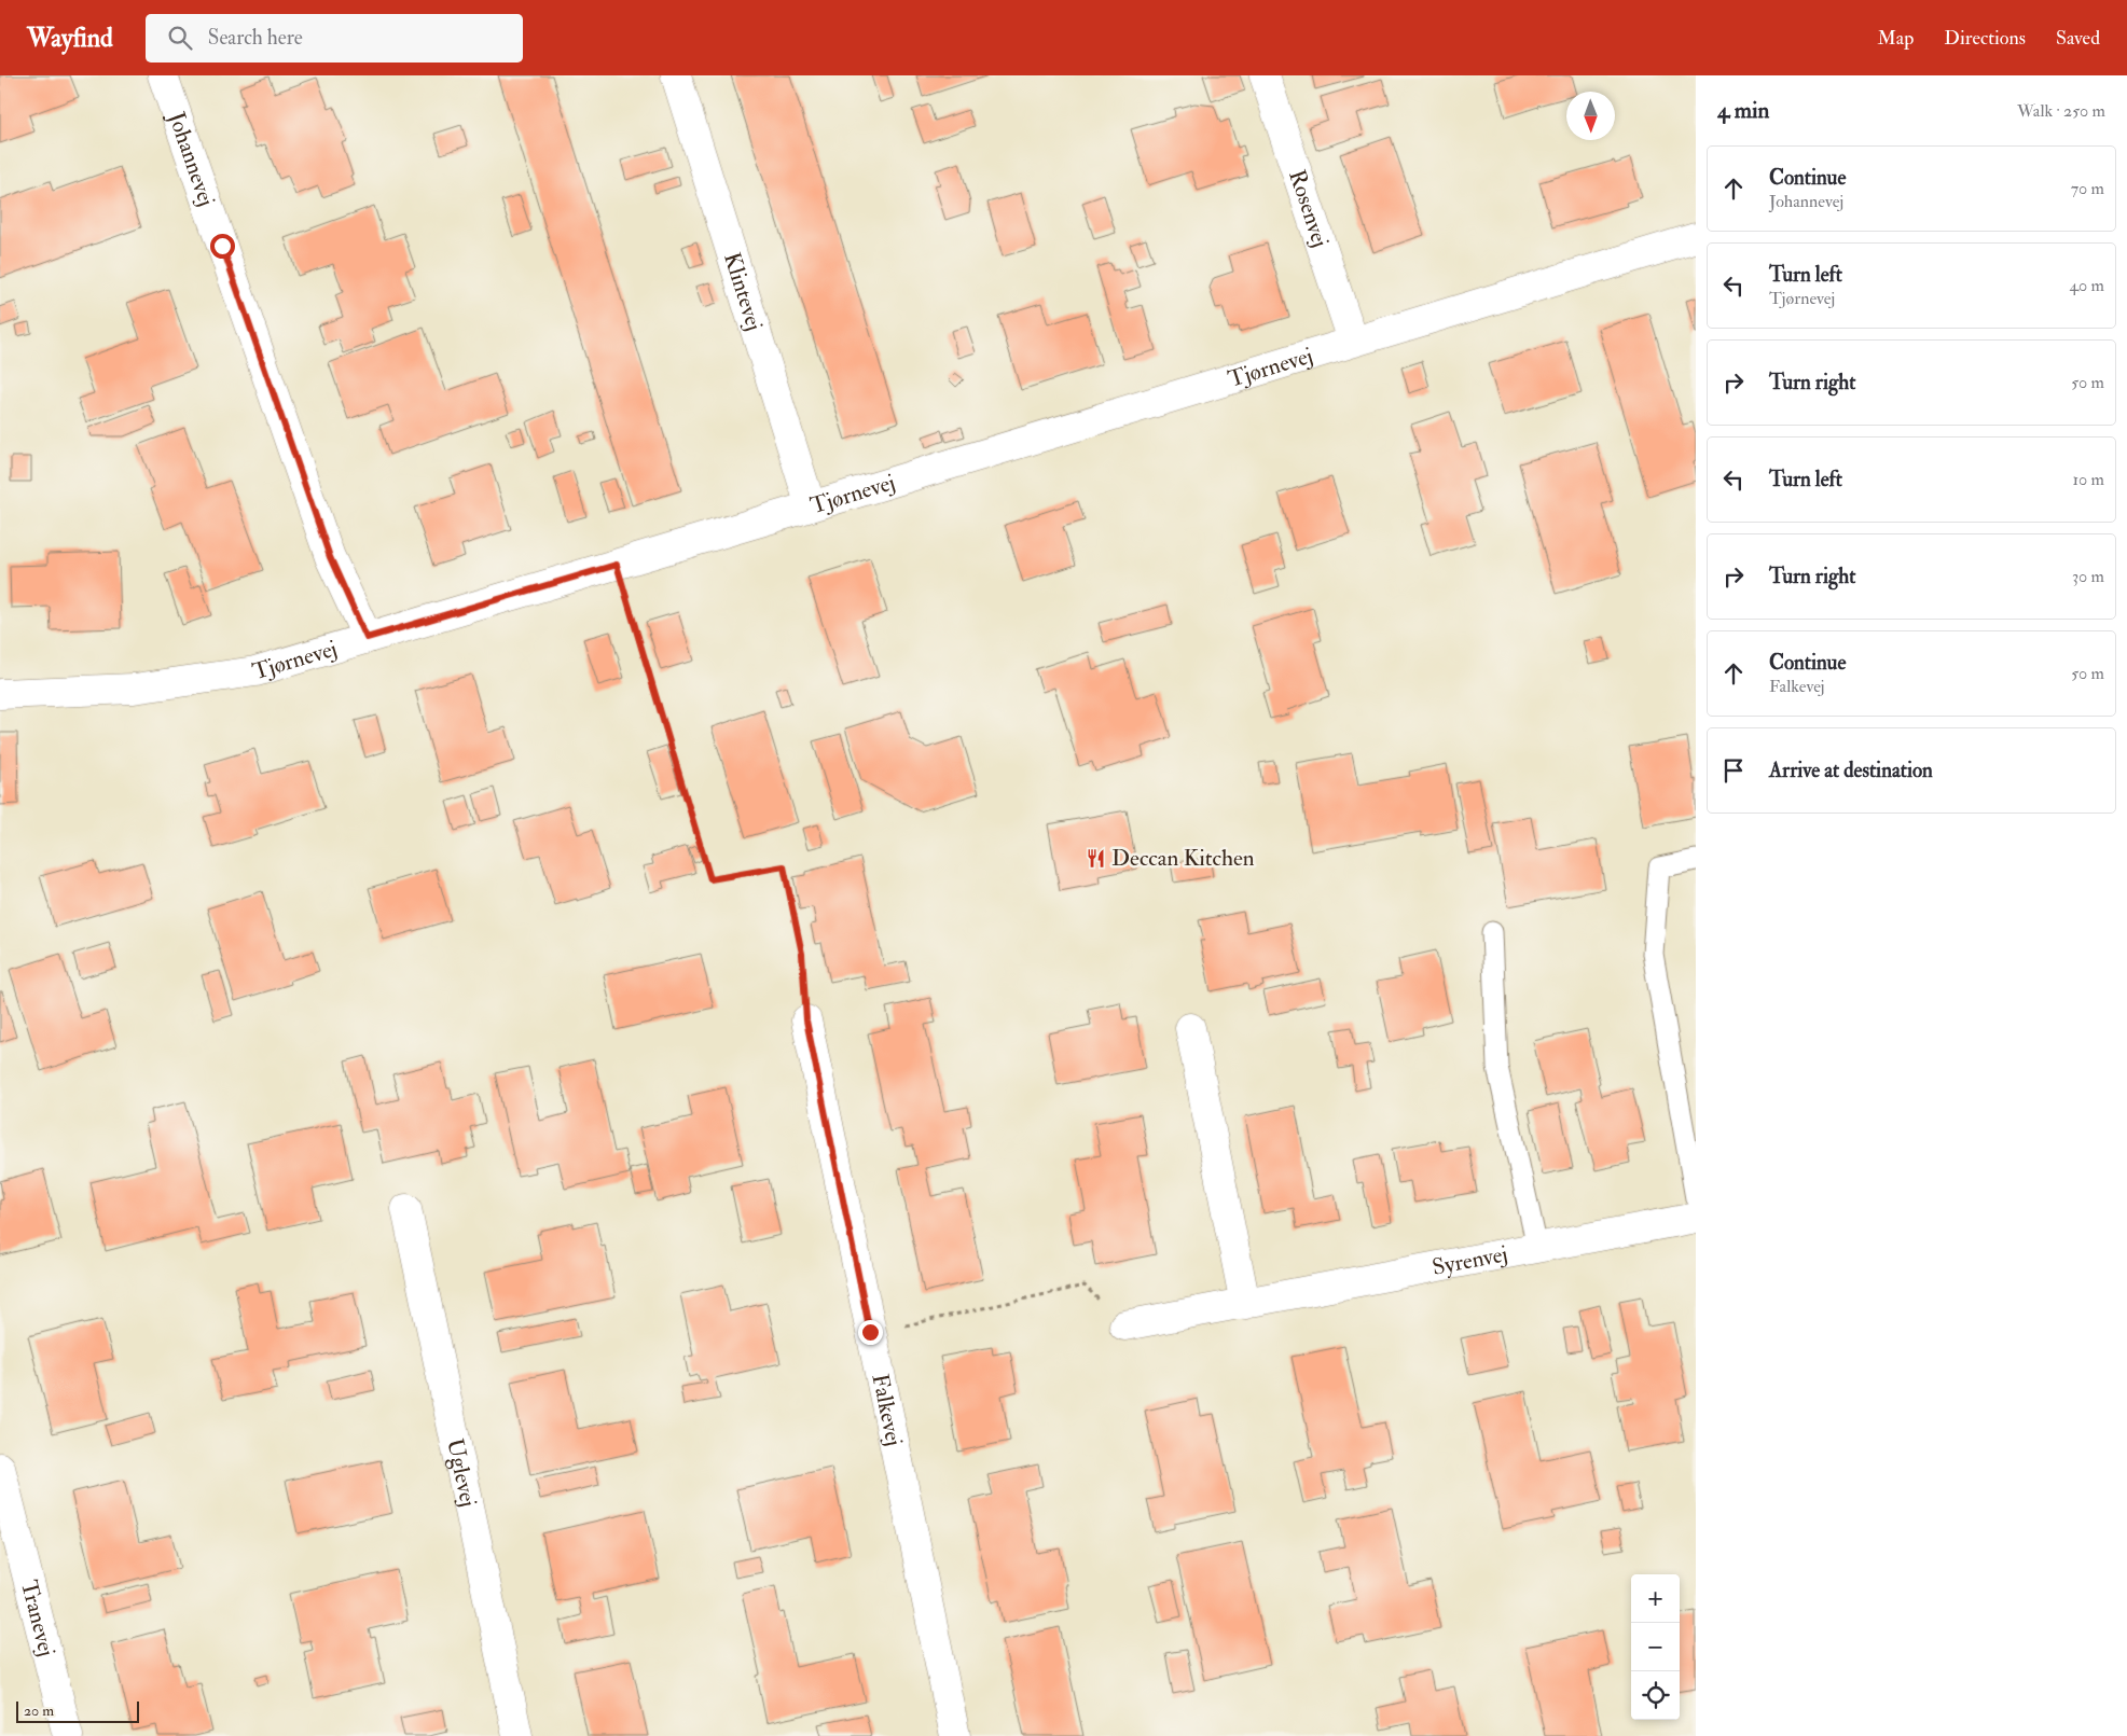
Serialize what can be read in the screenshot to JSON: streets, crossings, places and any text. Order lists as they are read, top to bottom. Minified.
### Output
{"streets":{"street":["Johannevej","Rosenvej","Klintevej","Tjørnevej","Syrenvej","Falkevej","Uglevej","Tranevej"]},"crossings":[["Johannevej","Tjørnevej"],["Rosenvej","Tjørnevej"],["Klintevej","Tjørnevej"]],"places":{"restaurant":["Deccan Kitchen"]},"scale_bar":"20 m","north":"bottom","page":{"header":"Wayfind","search":"Search here","nav":["Map","Directions","Saved"],"heading":["4 min","Walk · 250 m"],"list":[["Continue","Johannevej","70 m"],["Turn left","Tjørnevej","40 m"],["Turn right","50 m"],["Turn left","10 m"],["Turn right","30 m"],["Continue","Falkevej","50 m"],"Arrive at destination"],"map_buttons":["+","−"],"scale":"20 m"}}
